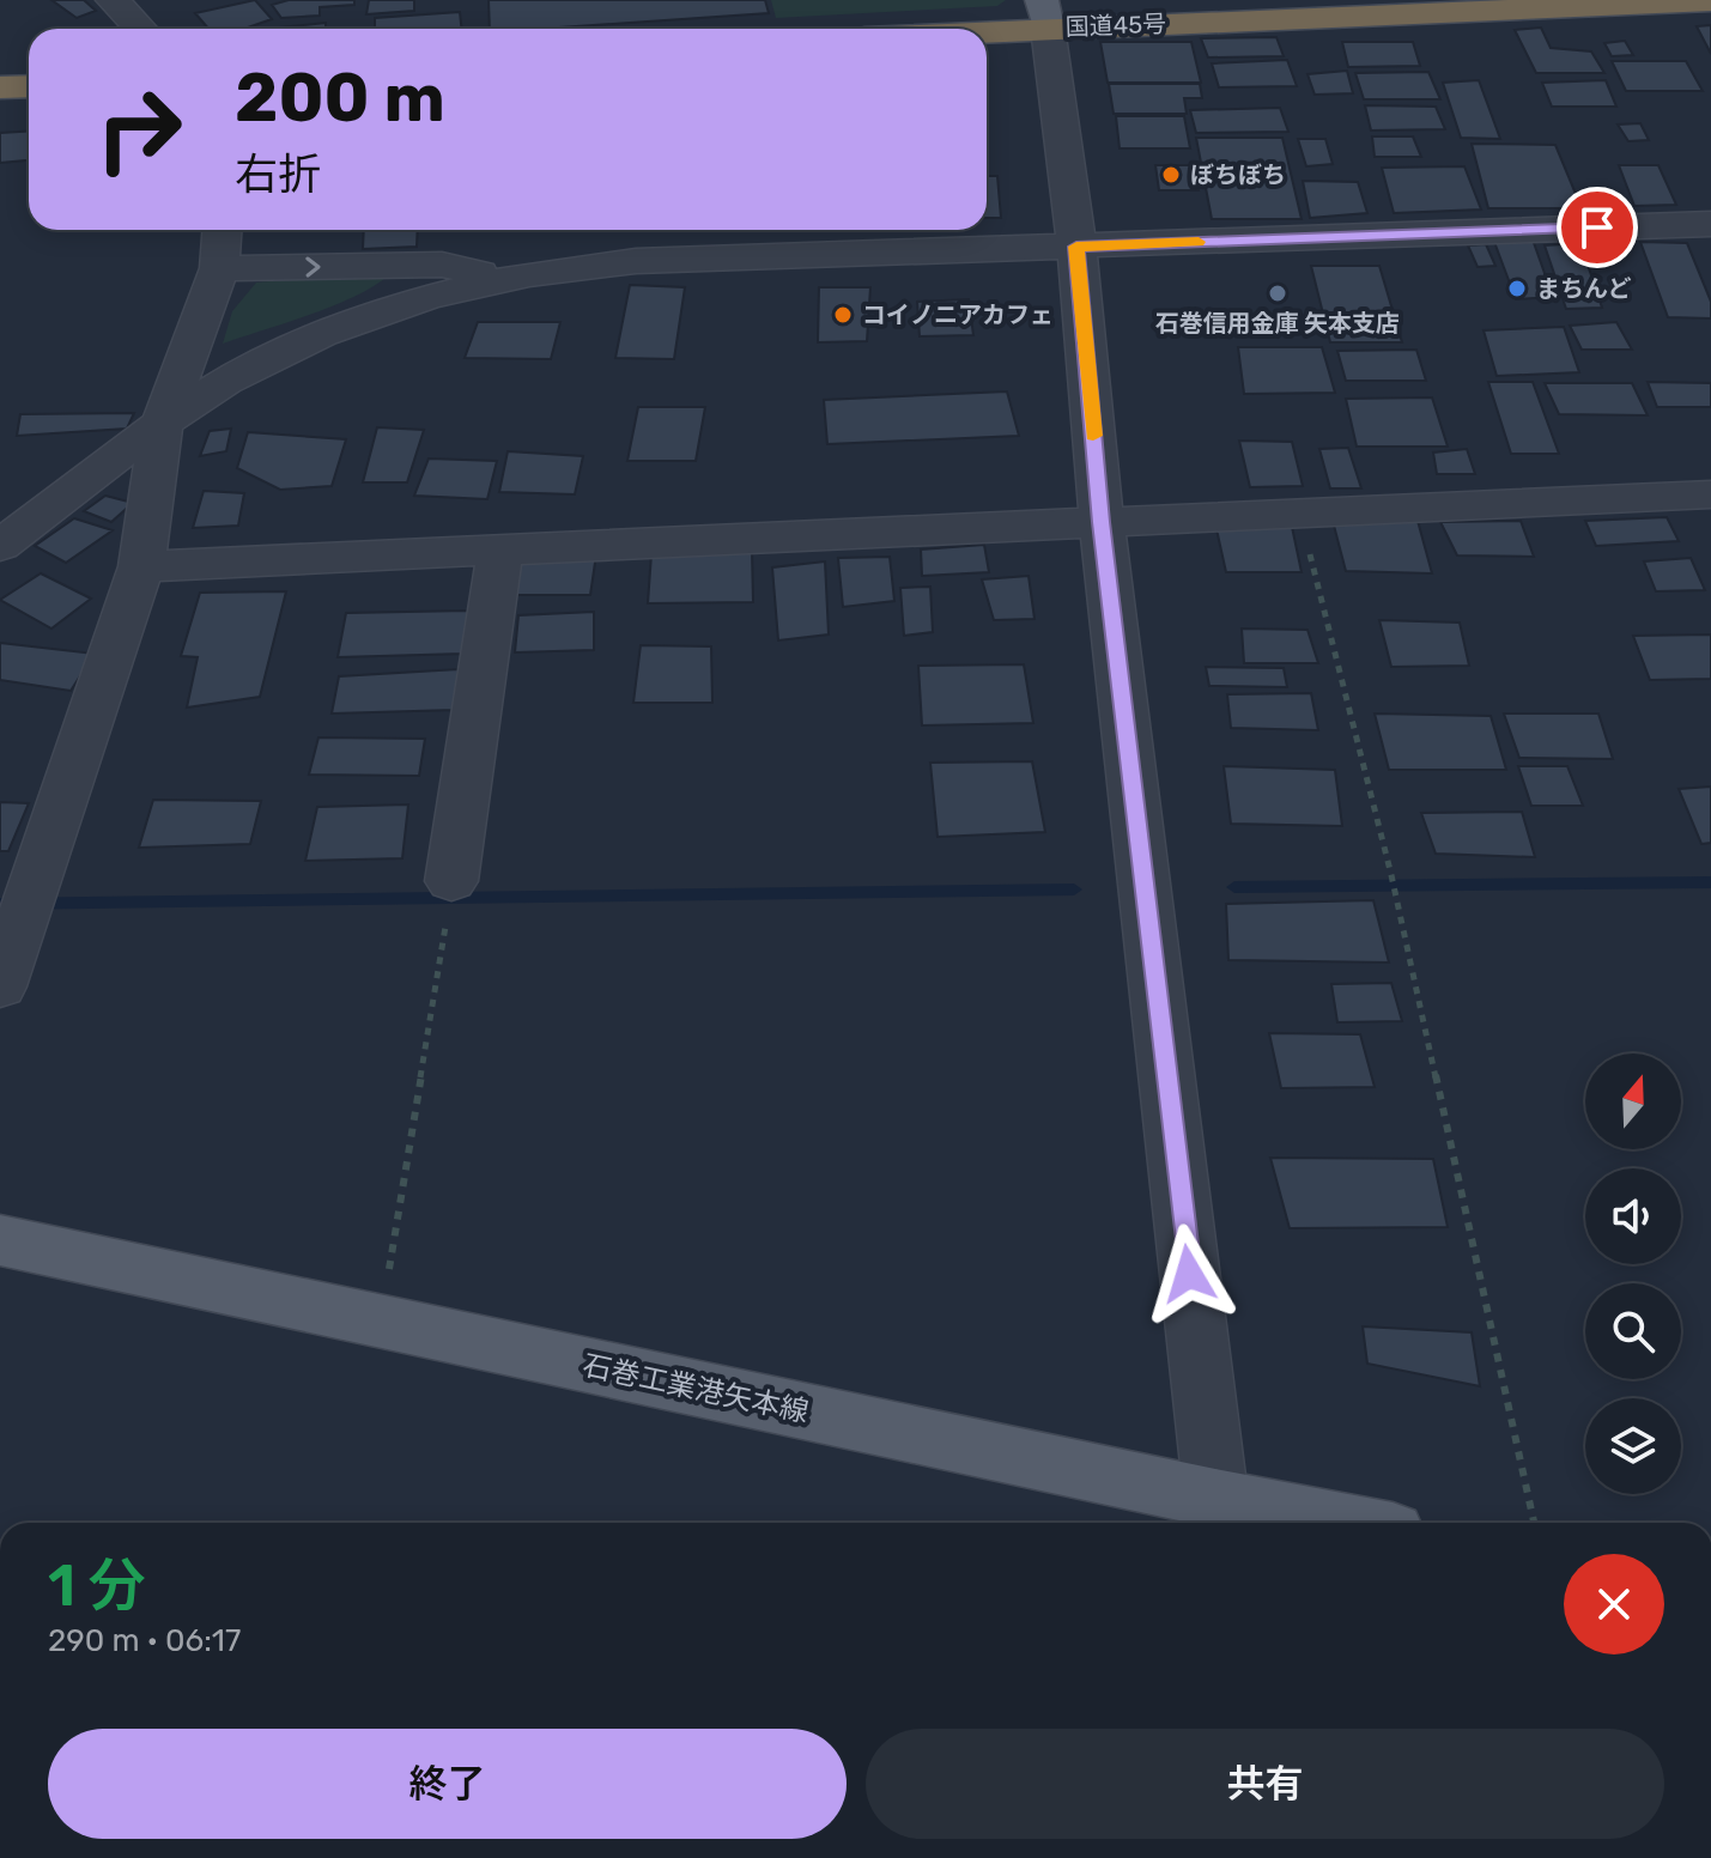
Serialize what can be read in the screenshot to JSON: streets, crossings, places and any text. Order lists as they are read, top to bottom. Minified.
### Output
{"streets":{"highway":["国道45号"],"main road":["石巻工業港矢本線"]},"places":["ぼちぼち","まちんど","石巻信用金庫 矢本支店","コイノニアカフェ"],"north":"top","page":{"turn":["200 m","右折"],"heading":["1 分","290 m · 06:17"],"buttons":["終了","共有"]}}
